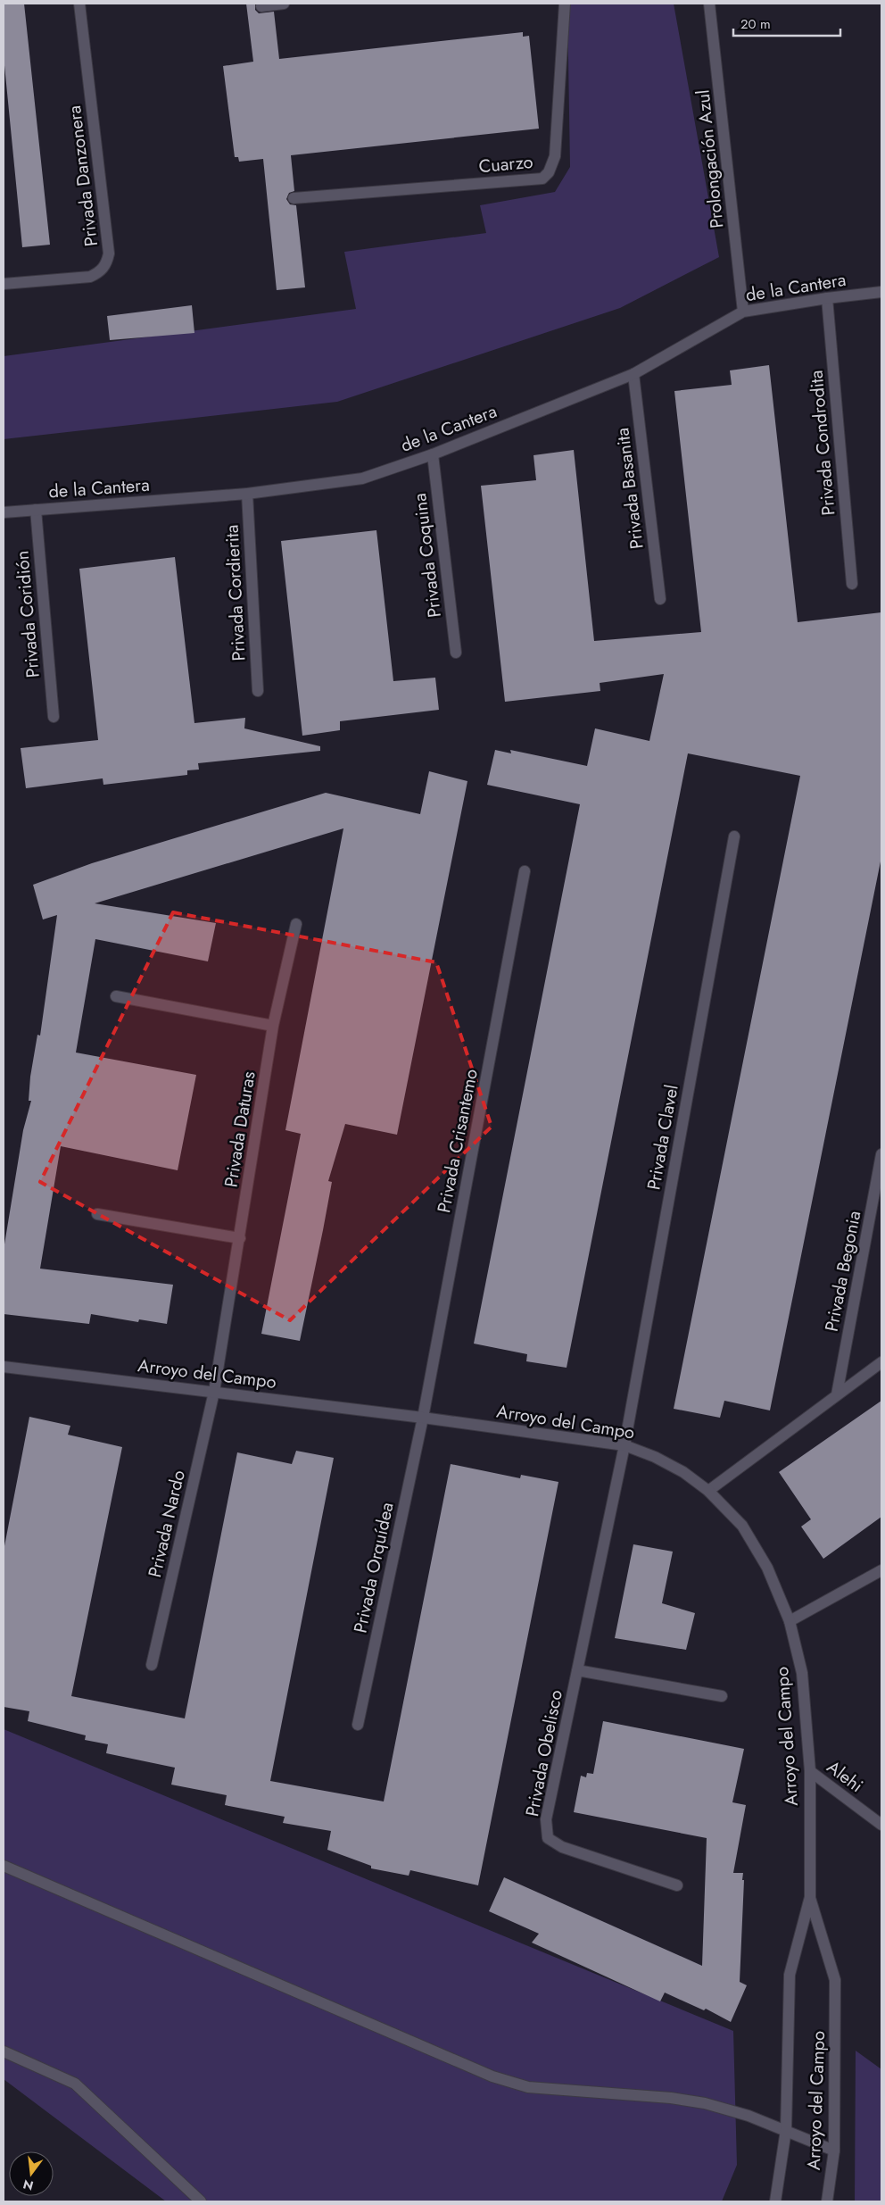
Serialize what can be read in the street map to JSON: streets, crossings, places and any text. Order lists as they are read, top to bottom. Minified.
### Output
{"streets":{"street":["Prolongación Azul","Cuarzo","Privada Danzonera","de la Cantera","Privada Condrodita","Privada Basanita","Privada Coquina","Privada Cordierita","Privada Coridión","Privada Daturas","Privada Clavel","Privada Crisantemo","Privada Begonia","Arroyo del Campo","Privada Nardo","Privada Orquídea","Privada Obelisco","Alehi"]},"crossings":[["Prolongación Azul","de la Cantera"],["de la Cantera","Privada Condrodita"],["de la Cantera","Privada Basanita"],["de la Cantera","Privada Coquina"],["de la Cantera","Privada Cordierita"],["de la Cantera","Privada Coridión"],["Privada Daturas","Arroyo del Campo"],["Privada Daturas","Privada Nardo"],["Privada Clavel","Arroyo del Campo"],["Privada Clavel","Privada Obelisco"],["Privada Crisantemo","Arroyo del Campo"],["Privada Crisantemo","Privada Orquídea"],["Arroyo del Campo","Privada Nardo"],["Arroyo del Campo","Privada Orquídea"],["Arroyo del Campo","Privada Obelisco"],["Arroyo del Campo","Alehi"]],"scale_bar":"20 m","north":"bottom"}
